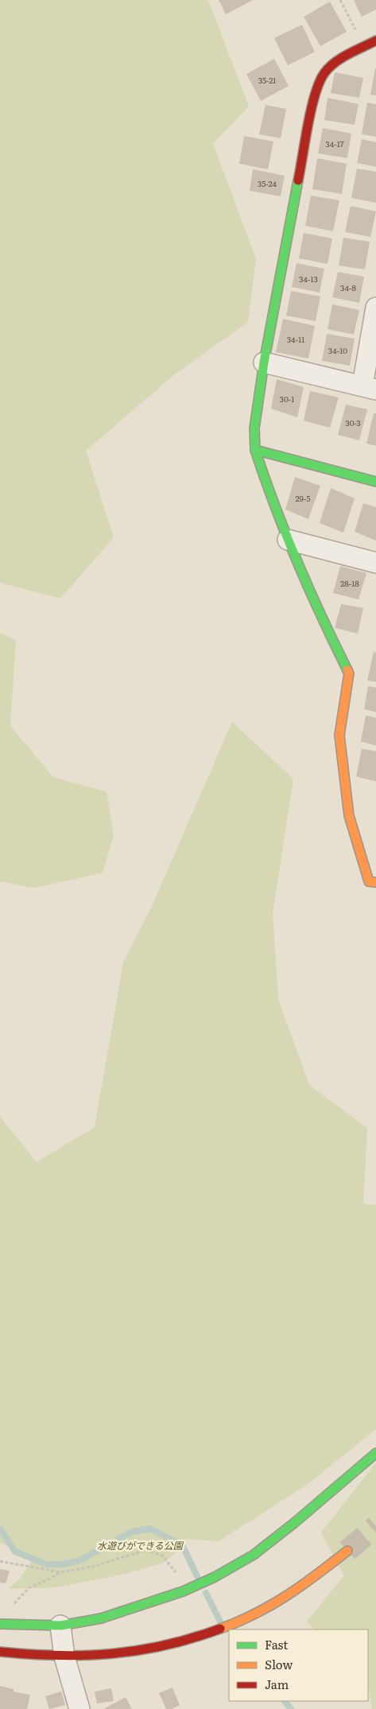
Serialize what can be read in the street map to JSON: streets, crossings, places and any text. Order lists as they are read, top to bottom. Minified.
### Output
{"parks":["水遊びができる公園"],"house_numbers":["35-21","34-17","35-24","34-13","34-8","34-11","34-10","30-1","30-3","29-5","28-18"],"legend":["Fast","Slow","Jam"]}
